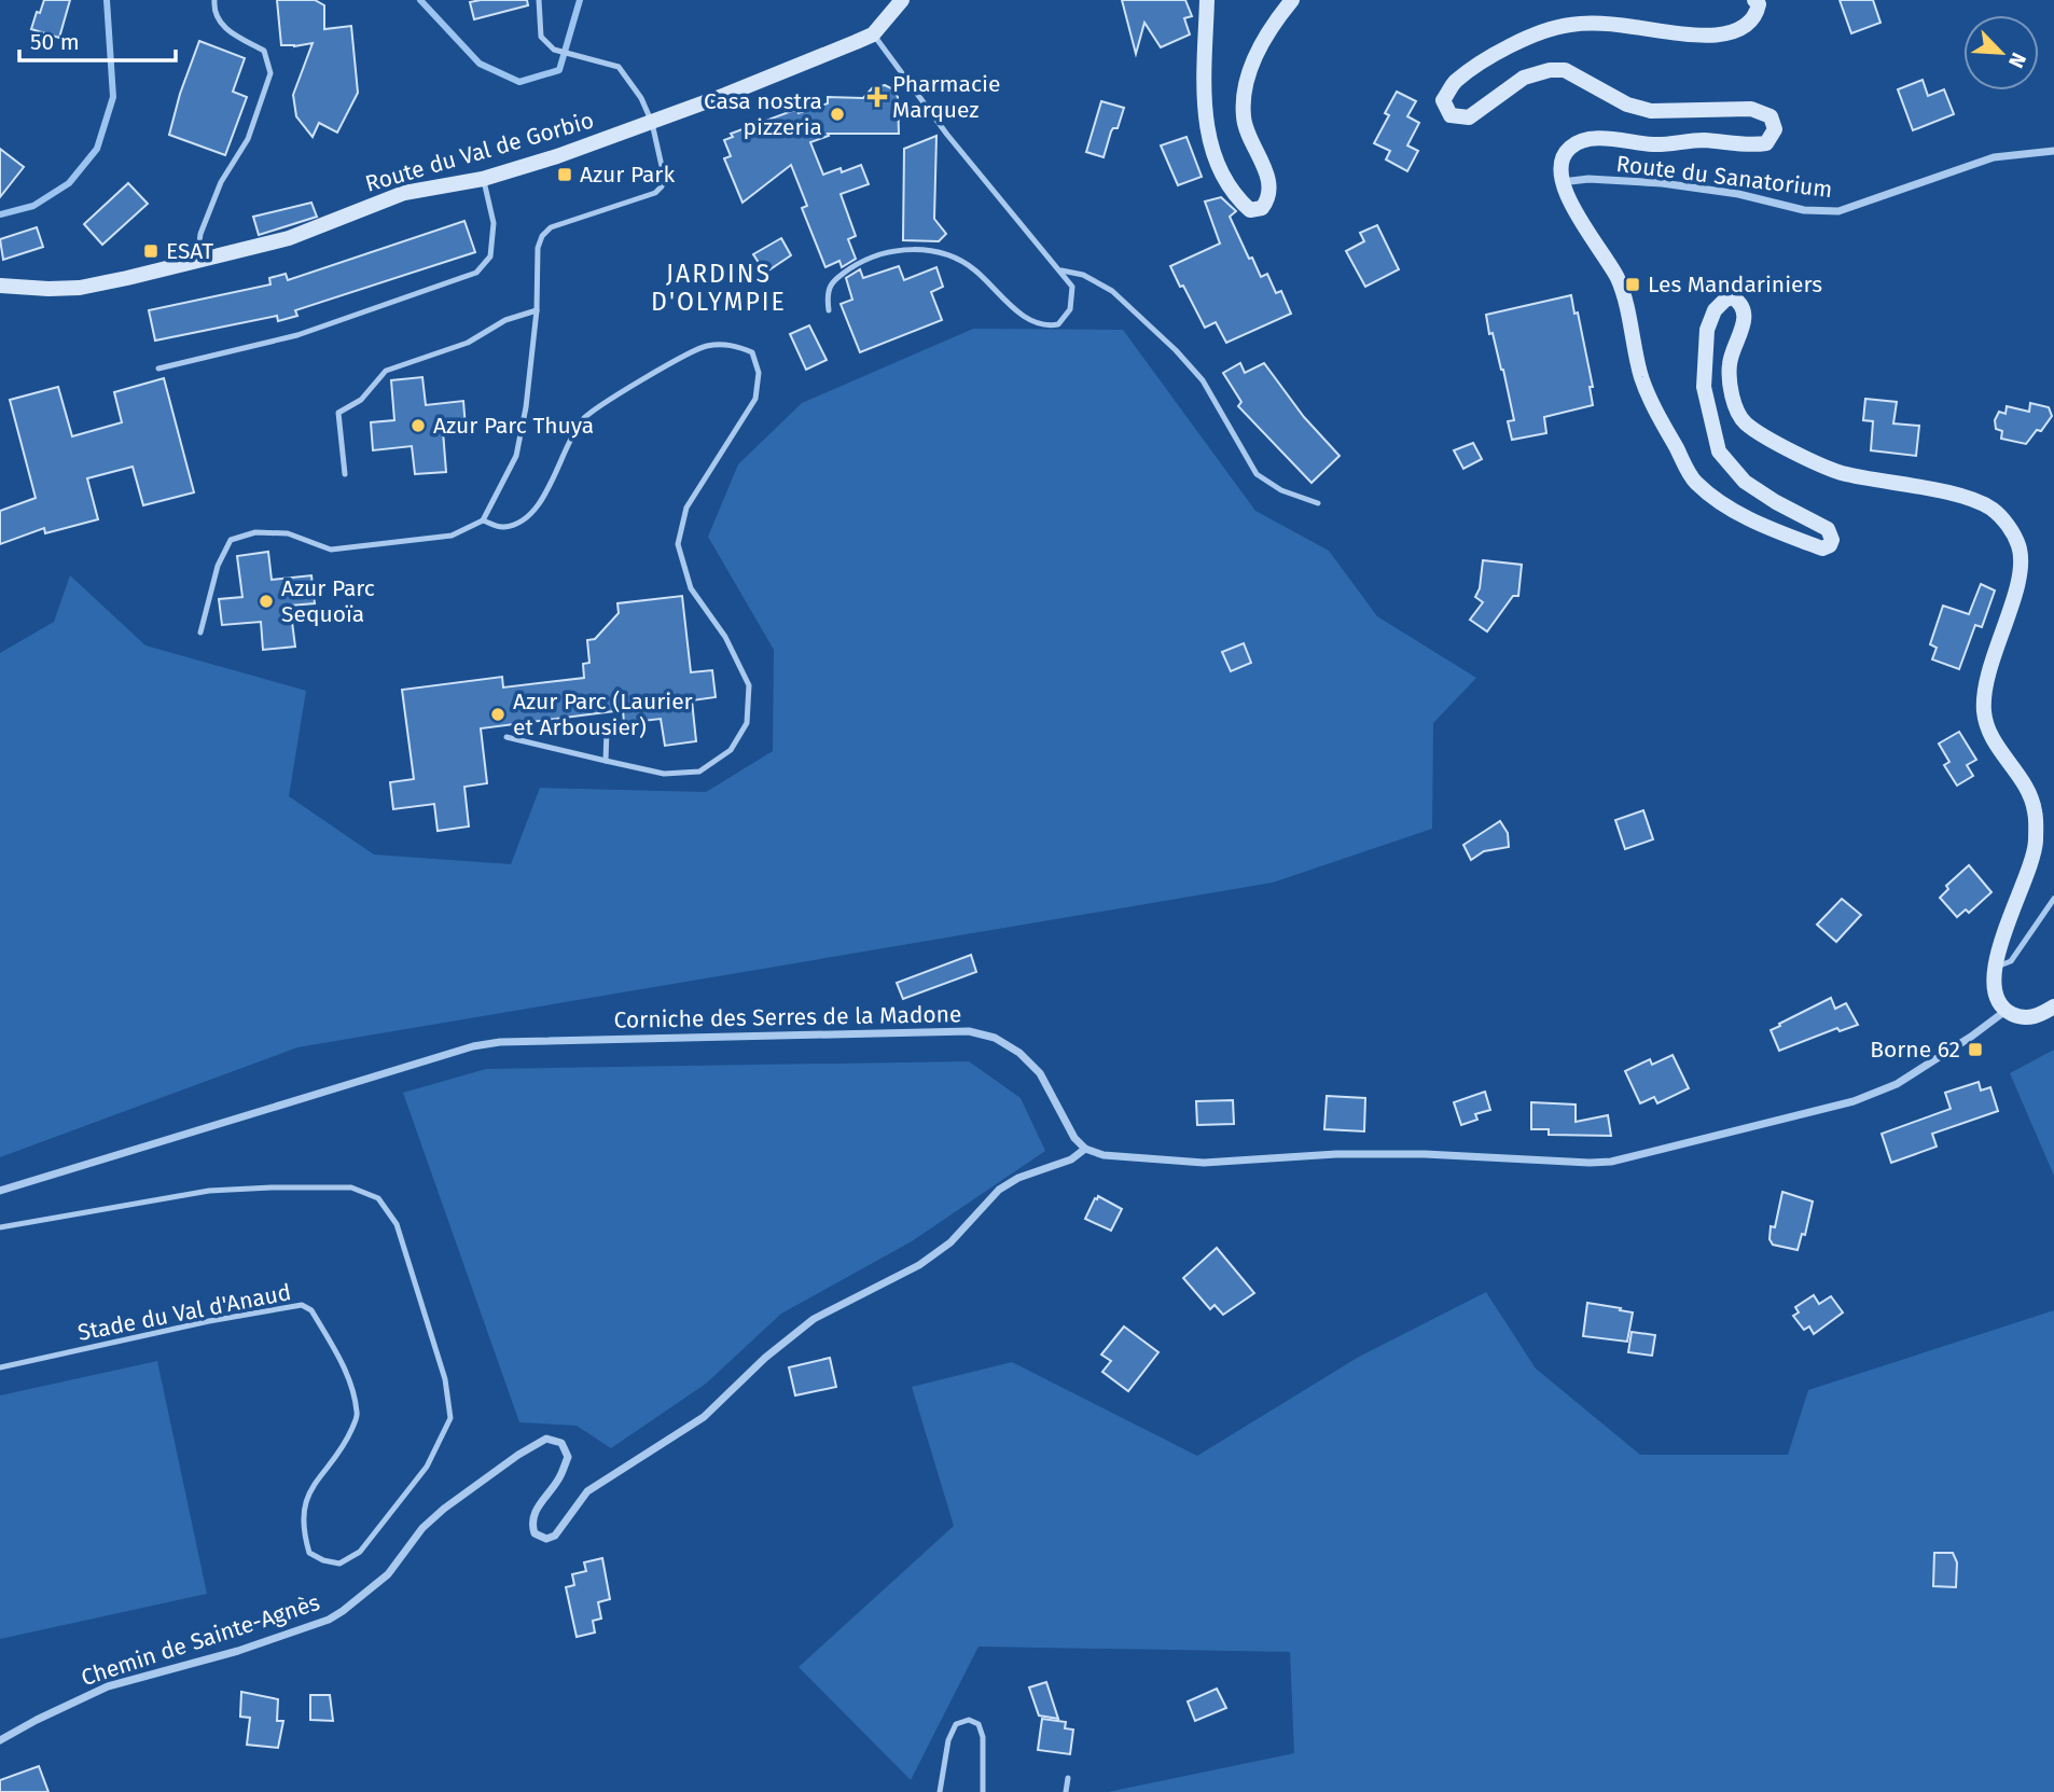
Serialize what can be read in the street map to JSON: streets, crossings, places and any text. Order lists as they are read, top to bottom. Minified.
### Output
{"streets":{"street":["Route du Val de Gorbio","Route du Sanatorium","Corniche des Serres de la Madone","Chemin de Sainte-Agnès"],"lane":["Stade du Val d'Anaud"]},"crossings":[["Corniche des Serres de la Madone","Chemin de Sainte-Agnès"]],"districts":["JARDINS D'OLYMPIE"],"places":{"health":["Pharmacie Marquez"],"other":["Casa nostra pizzeria","Azur Parc Thuya","Azur Parc Sequoïa","Azur Parc (Laurier et Arbousier)"],"transit":["Azur Park","ESAT","Les Mandariniers","Borne 62"]},"scale_bar":"50 m","north":"bottom right"}
